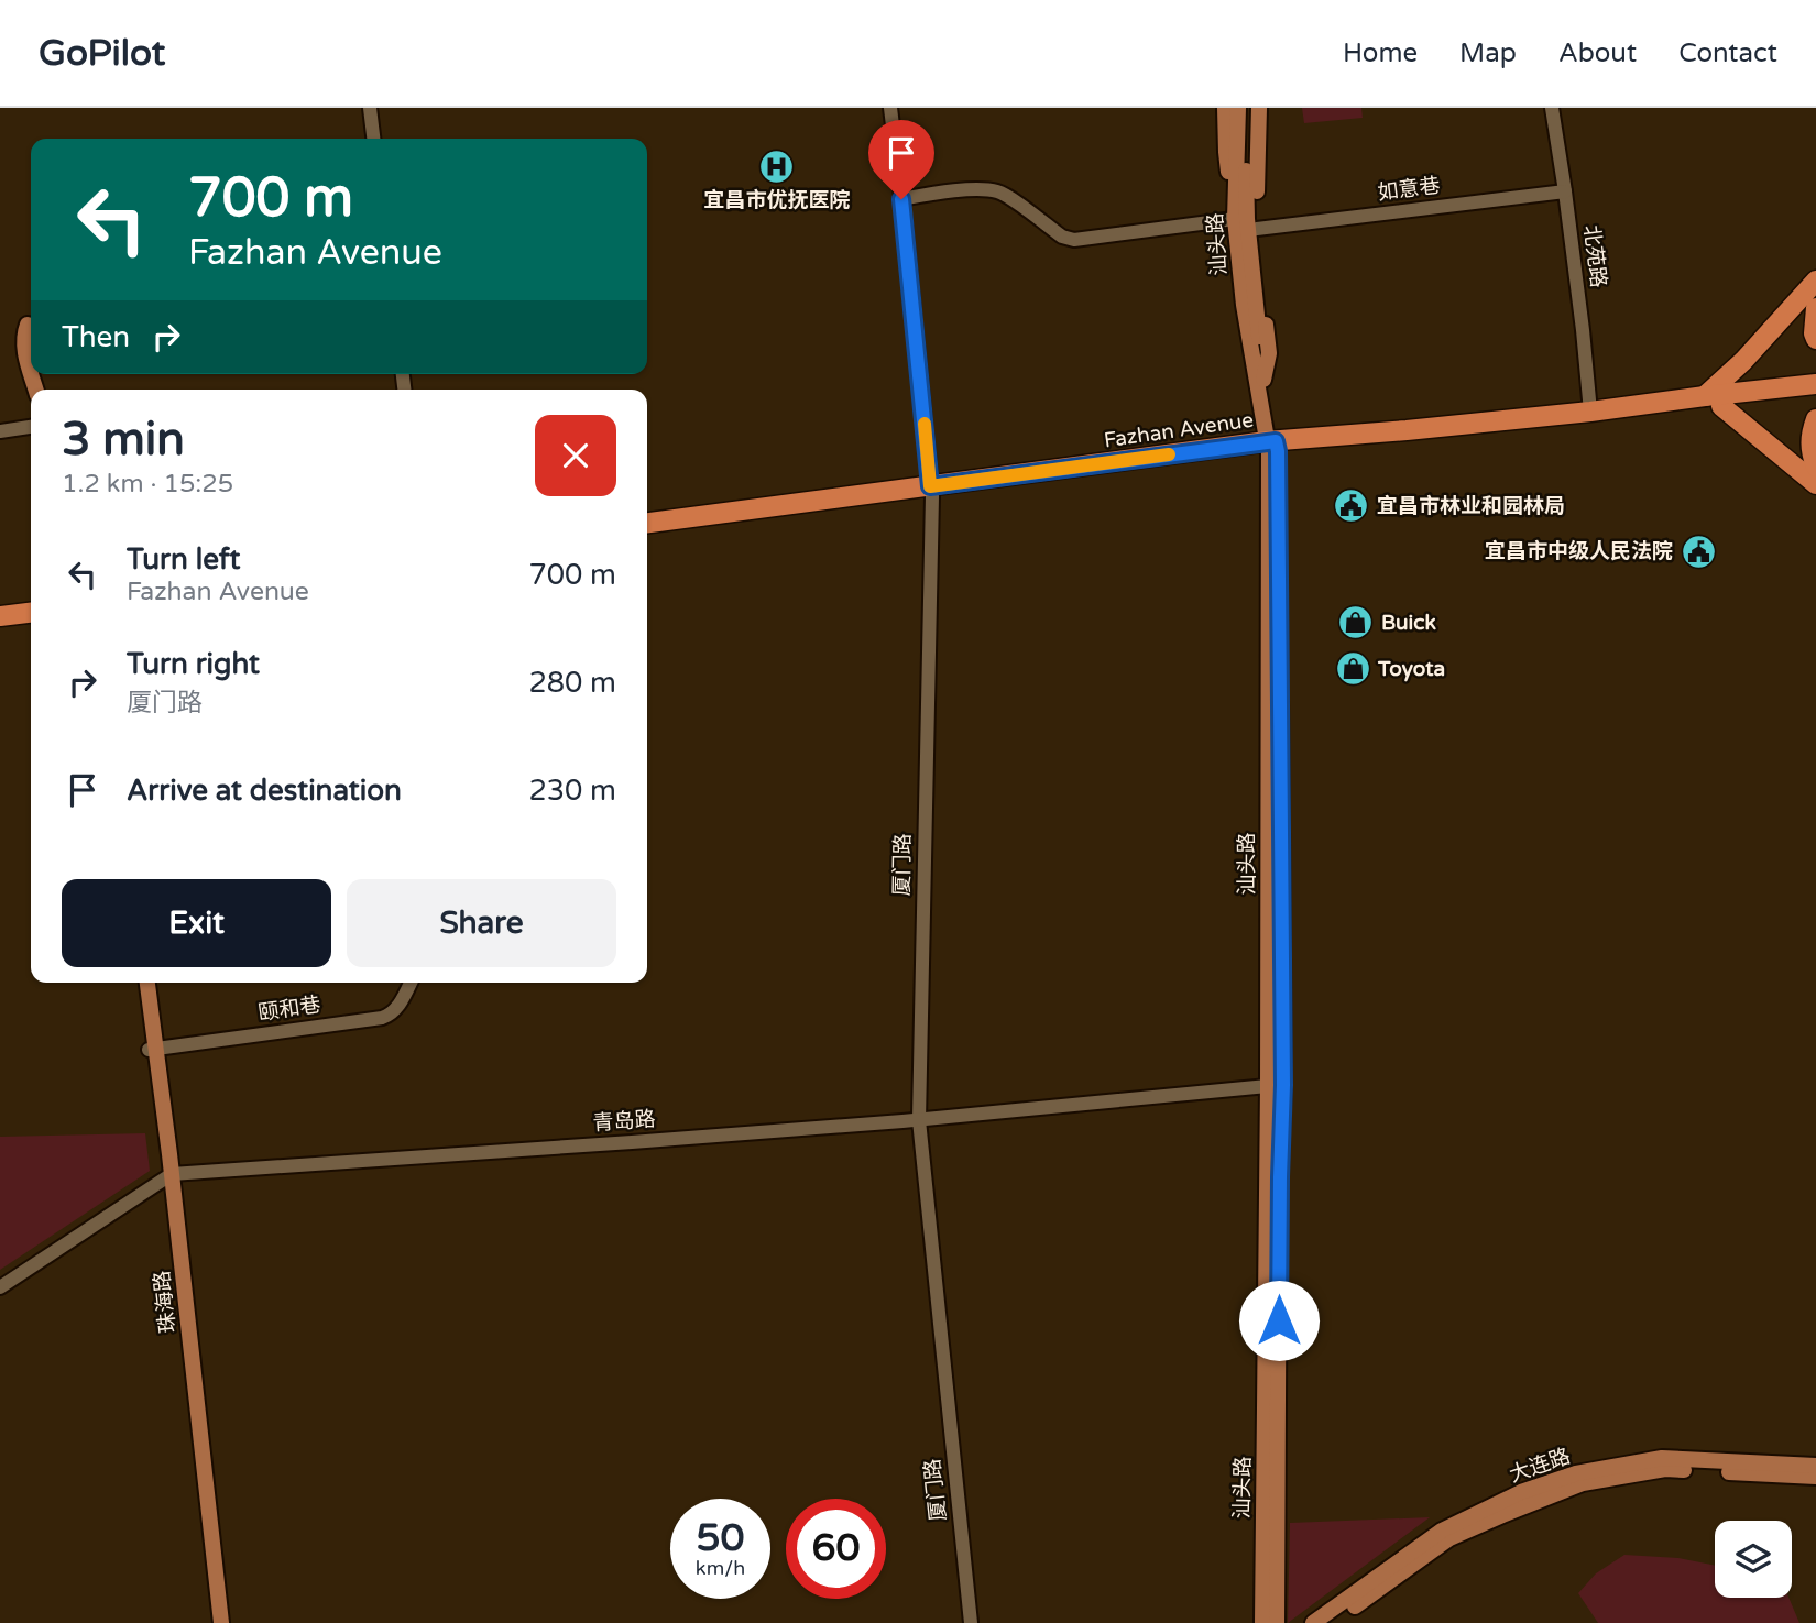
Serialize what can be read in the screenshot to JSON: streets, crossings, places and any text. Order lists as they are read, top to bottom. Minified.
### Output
{"streets":{"highway":["Fazhan Avenue"],"main road":["汕头路","珠海路","大连路"],"street":["如意巷","北苑路","厦门路","颐和巷","青岛路"]},"crossings":[["如意巷","北苑路"],["汕头路","Fazhan Avenue"],["汕头路","青岛路"],["北苑路","Fazhan Avenue"],["Fazhan Avenue","厦门路"],["厦门路","青岛路"],["颐和巷","珠海路"],["青岛路","珠海路"]],"places":{"hospital":["宜昌市优抚医院"],"public building":["宜昌市林业和园林局","宜昌市中级人民法院"],"shop":["Buick","Toyota"]},"page":{"header":"GoPilot","nav":["Home","Map","About","Contact"],"turn":["700 m","Fazhan Avenue"],"then":"Then","heading":["3 min","1.2 km · 15:25"],"list":[{"name":"Turn left","note":"Fazhan Avenue","value":"700 m"},{"name":"Turn right","note":"厦门路","value":"280 m"},{"name":"Arrive at destination","value":"230 m"}],"buttons":["Exit","Share"],"speed":"50 km/h","limit":"60"}}
